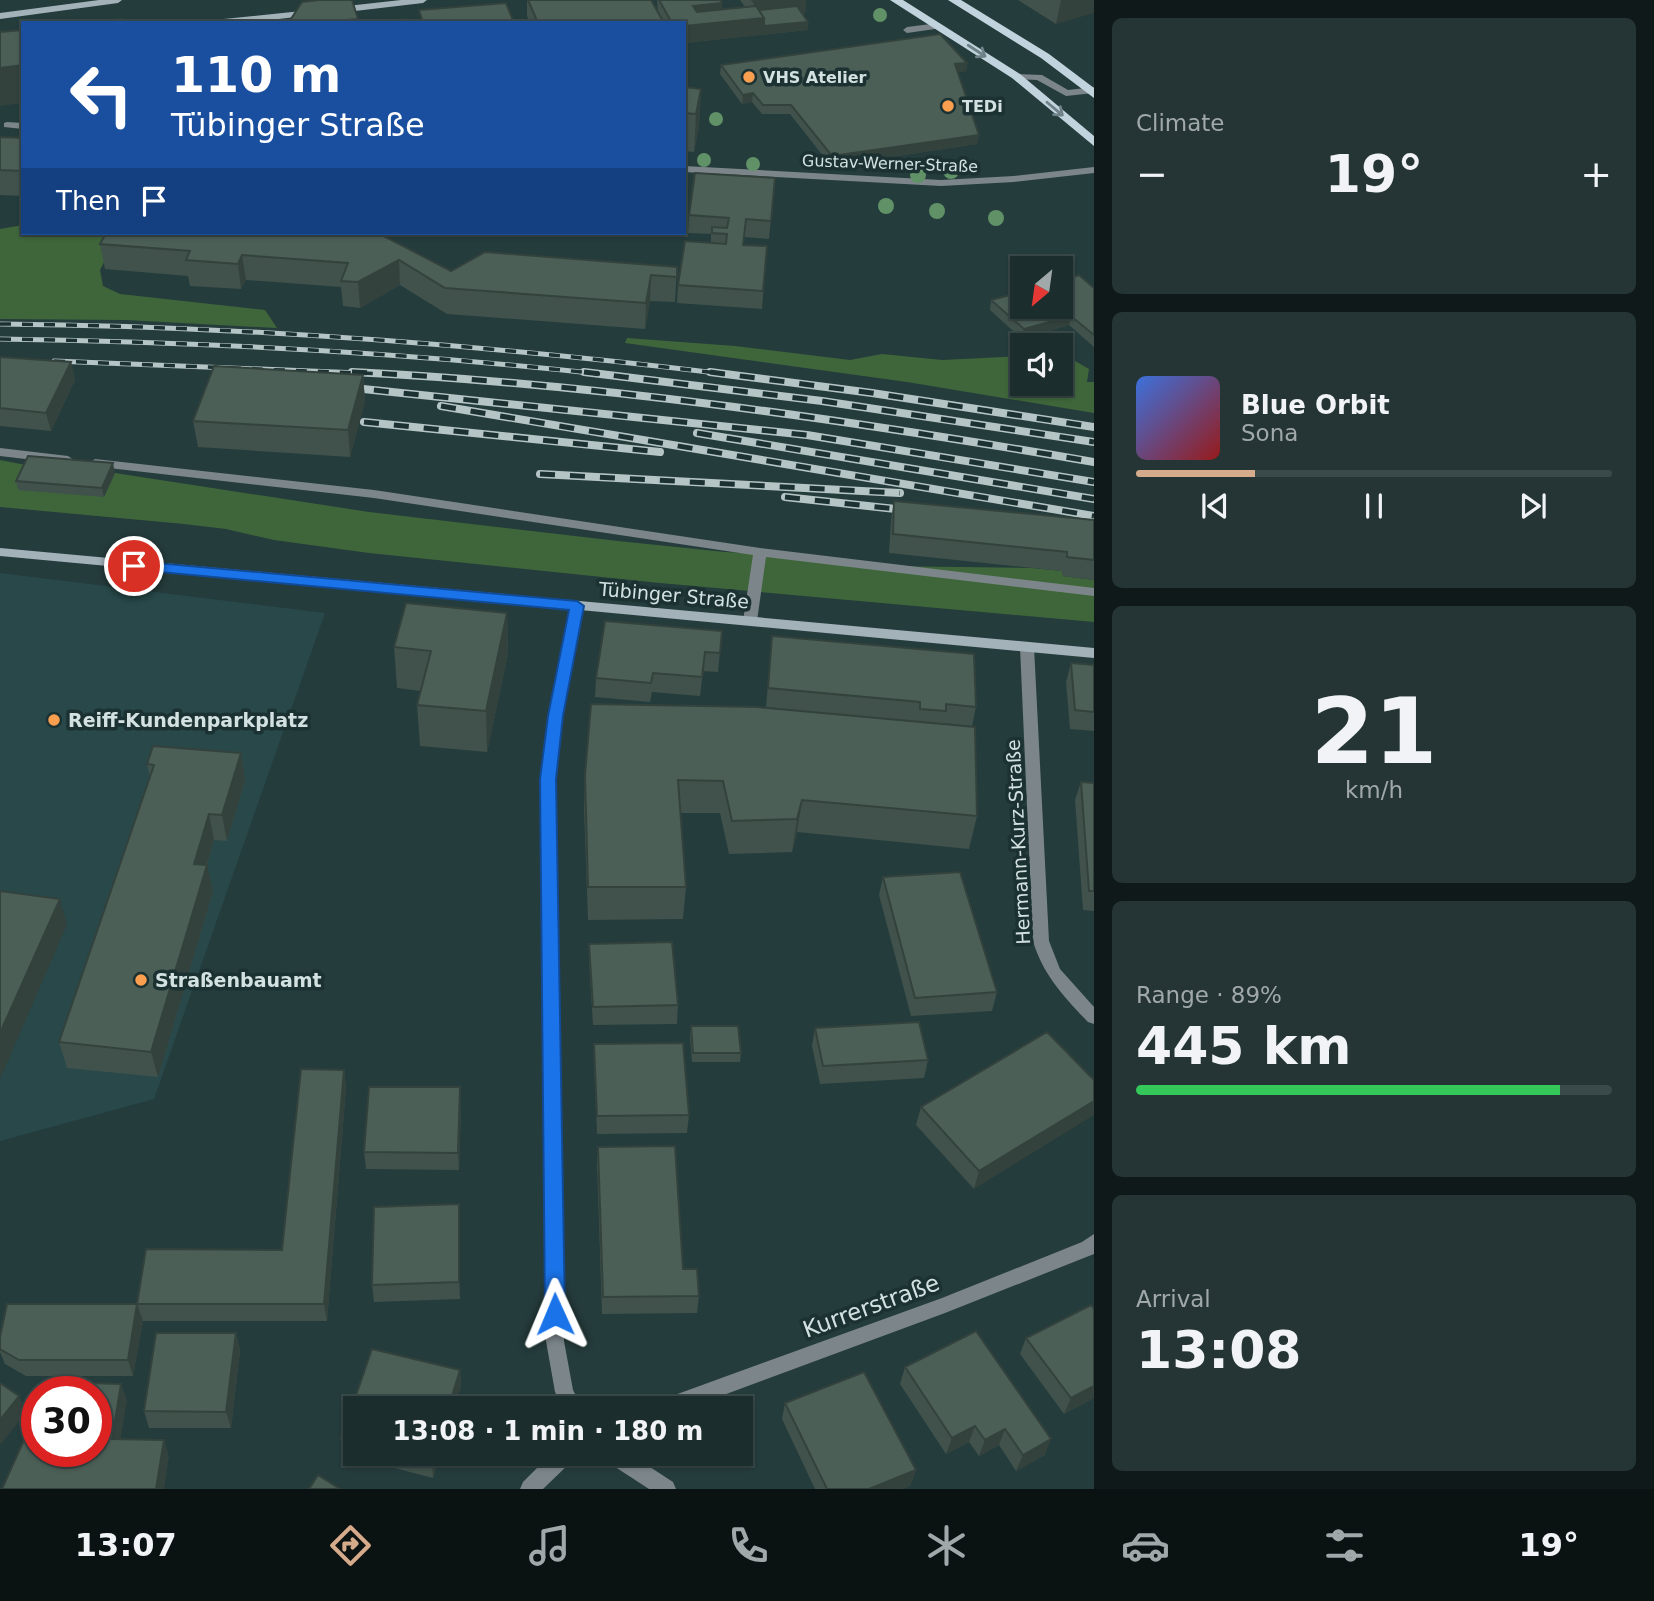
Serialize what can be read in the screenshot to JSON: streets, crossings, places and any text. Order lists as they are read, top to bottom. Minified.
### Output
{"streets":{"street":["Gustav-Werner-Straße","Tübinger Straße","Hermann-Kurz-Straße","Kurrerstraße"]},"crossings":[["Tübinger Straße","Hermann-Kurz-Straße"]],"places":["VHS Atelier","TEDi","Reiff-Kundenparkplatz","Straßenbauamt"],"north":"bottom left","page":{"tile":["Climate",["21","km/h"],["Range · 89%","445 km"],["Arrival","13:08"]],"turn":["110 m","Tübinger Straße"],"heat":["−","19°","+"],"then":"Then","song":["Blue Orbit","Sona"],"limit":"30","trip":"13:08 · 1 min · 180 m","tabs":["13:07","19°"]}}
